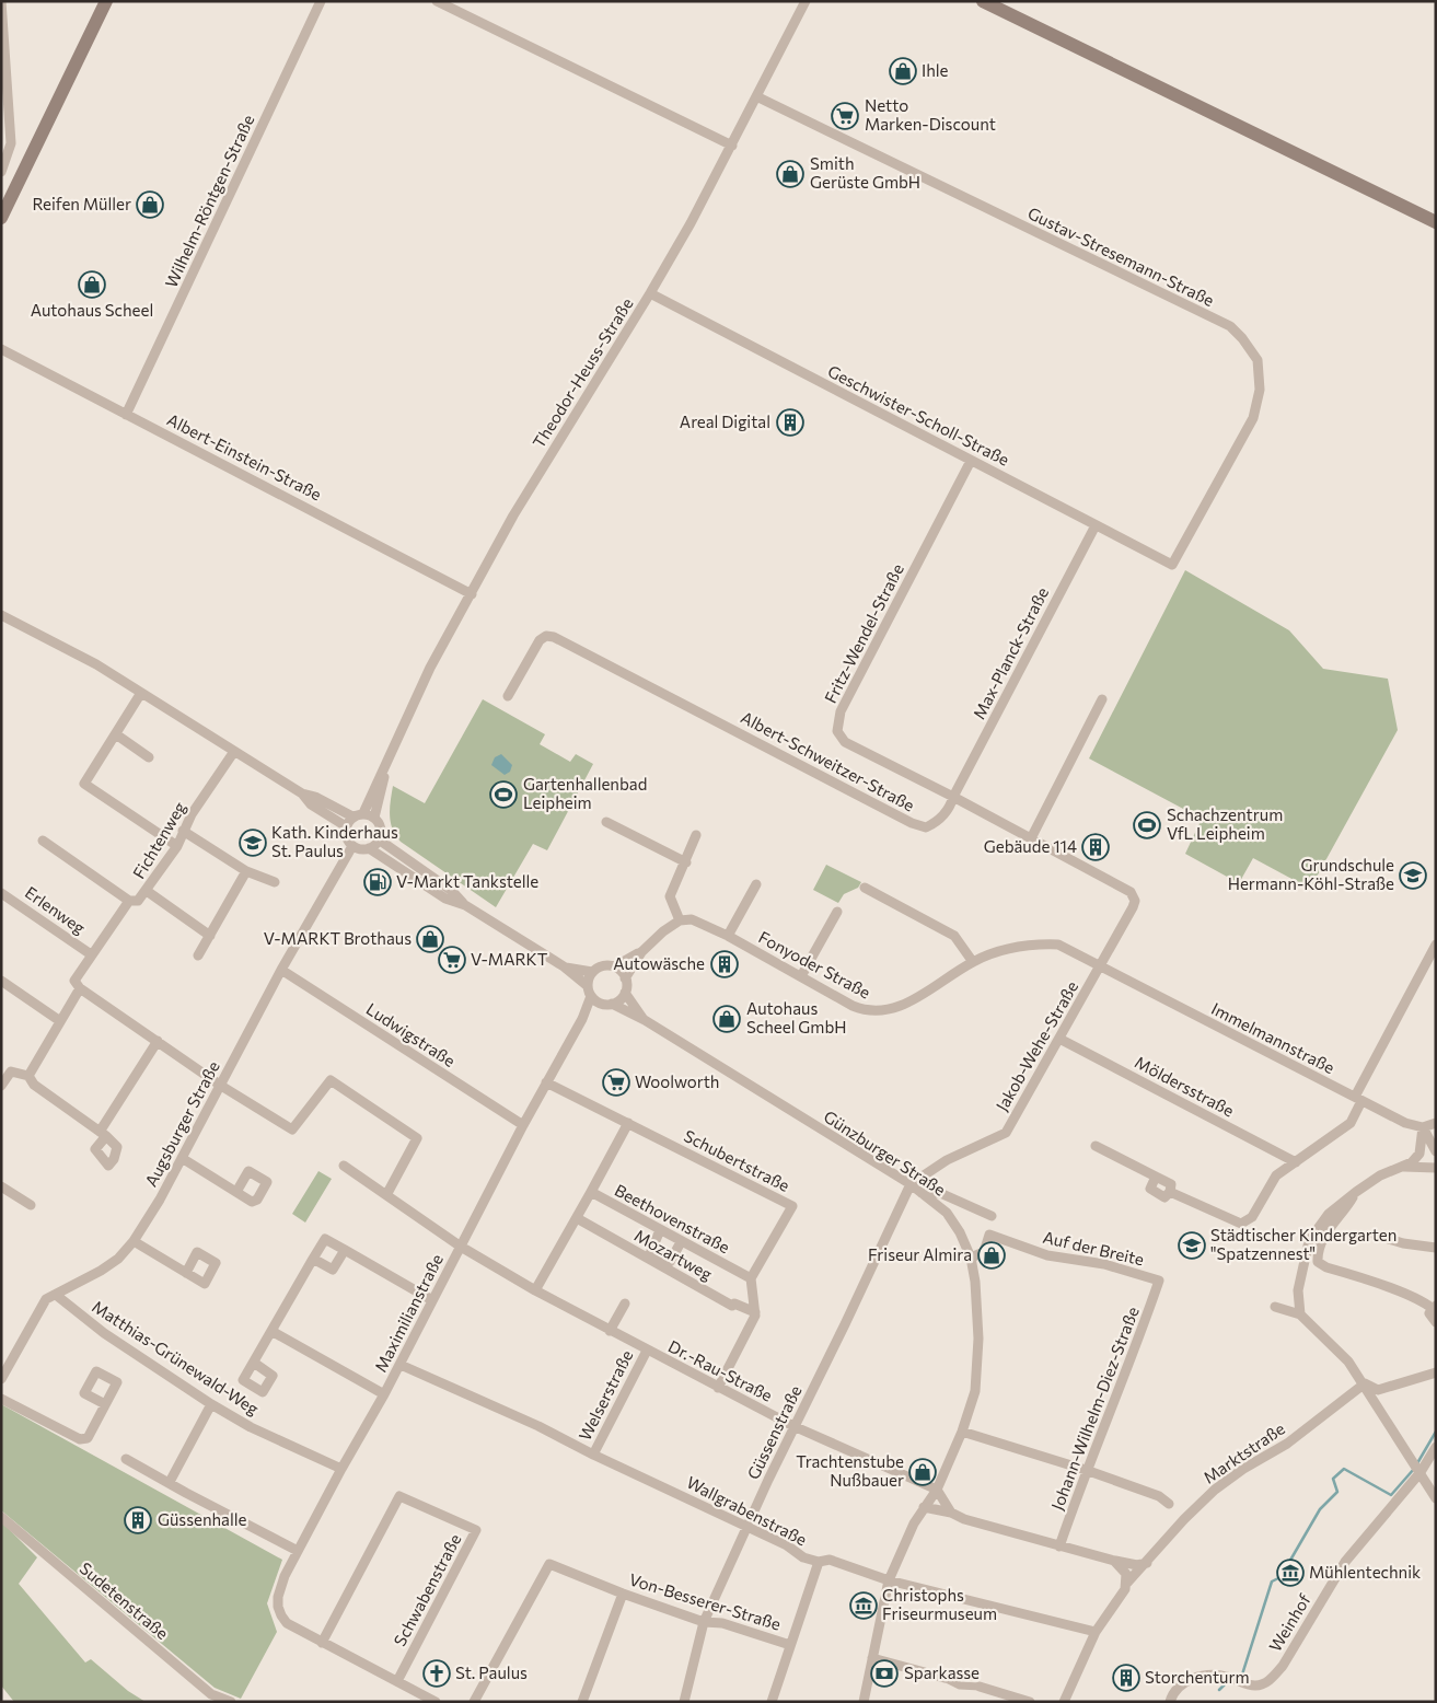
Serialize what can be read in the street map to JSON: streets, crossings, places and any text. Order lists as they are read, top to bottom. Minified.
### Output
{"streets":{"street":["Wilhelm-Röntgen-Straße","Gustav-Stresemann-Straße","Theodor-Heuss-Straße","Geschwister-Scholl-Straße","Albert-Einstein-Straße","Fritz-Wendel-Straße","Max-Planck-Straße","Albert-Schweitzer-Straße","Fichtenweg","Erlenweg","Fonyoder Straße","Ludwigstraße","Immelmannstraße","Jakob-Wehe-Straße","Möldersstraße","Augsburger Straße","Günzburger Straße","Schubertstraße","Beethovenstraße","Auf der Breite","Mozartweg","Maximilianstraße","Matthias-Grünewald-Weg","Dr.-Rau-Straße","Welserstraße","Johann-Wilhelm-Diez-Straße","Güssenstraße","Marktstraße","Wallgrabenstraße","Schwabenstraße","Sudetenstraße","Von-Besserer-Straße","Weinhof"]},"crossings":[["Wilhelm-Röntgen-Straße","Albert-Einstein-Straße"],["Gustav-Stresemann-Straße","Theodor-Heuss-Straße"],["Gustav-Stresemann-Straße","Geschwister-Scholl-Straße"],["Theodor-Heuss-Straße","Geschwister-Scholl-Straße"],["Theodor-Heuss-Straße","Albert-Einstein-Straße"],["Theodor-Heuss-Straße","Augsburger Straße"],["Geschwister-Scholl-Straße","Fritz-Wendel-Straße"],["Geschwister-Scholl-Straße","Max-Planck-Straße"],["Fritz-Wendel-Straße","Max-Planck-Straße"],["Fritz-Wendel-Straße","Albert-Schweitzer-Straße"],["Max-Planck-Straße","Albert-Schweitzer-Straße"],["Fichtenweg","Erlenweg"],["Fonyoder Straße","Immelmannstraße"],["Fonyoder Straße","Jakob-Wehe-Straße"],["Ludwigstraße","Augsburger Straße"],["Ludwigstraße","Maximilianstraße"],["Immelmannstraße","Jakob-Wehe-Straße"],["Jakob-Wehe-Straße","Möldersstraße"],["Jakob-Wehe-Straße","Günzburger Straße"],["Jakob-Wehe-Straße","Güssenstraße"],["Augsburger Straße","Matthias-Grünewald-Weg"],["Günzburger Straße","Auf der Breite"],["Günzburger Straße","Maximilianstraße"],["Günzburger Straße","Dr.-Rau-Straße"],["Günzburger Straße","Güssenstraße"],["Günzburger Straße","Wallgrabenstraße"],["Schubertstraße","Beethovenstraße"],["Schubertstraße","Maximilianstraße"],["Beethovenstraße","Mozartweg"],["Beethovenstraße","Dr.-Rau-Straße"],["Auf der Breite","Johann-Wilhelm-Diez-Straße"],["Maximilianstraße","Matthias-Grünewald-Weg"],["Maximilianstraße","Dr.-Rau-Straße"],["Maximilianstraße","Wallgrabenstraße"],["Maximilianstraße","Schwabenstraße"],["Dr.-Rau-Straße","Welserstraße"],["Dr.-Rau-Straße","Güssenstraße"],["Welserstraße","Wallgrabenstraße"],["Güssenstraße","Wallgrabenstraße"],["Güssenstraße","Von-Besserer-Straße"],["Marktstraße","Wallgrabenstraße"]],"places":{"shop":["Ihle","Smith Gerüste GmbH","Reifen Müller","Autohaus Scheel","V-MARKT Brothaus","Autohaus Scheel GmbH","Friseur Almira","Trachtenstube Nußbauer"],"supermarket":["Netto Marken-Discount","V-MARKT","Woolworth"],"building":["Areal Digital","Gebäude 114","Autowäsche","Güssenhalle","Storchenturm"],"sports":["Gartenhallenbad Leipheim","Schachzentrum VfL Leipheim"],"school or university":["Kath. Kinderhaus St. Paulus","Grundschule Hermann-Köhl-Straße","Städtischer Kindergarten \"Spatzennest\""],"fuel station":["V-Markt Tankstelle"],"museum":["Mühlentechnik","Christophs Friseurmuseum"],"church":["St. Paulus"],"bank":["Sparkasse"]}}
